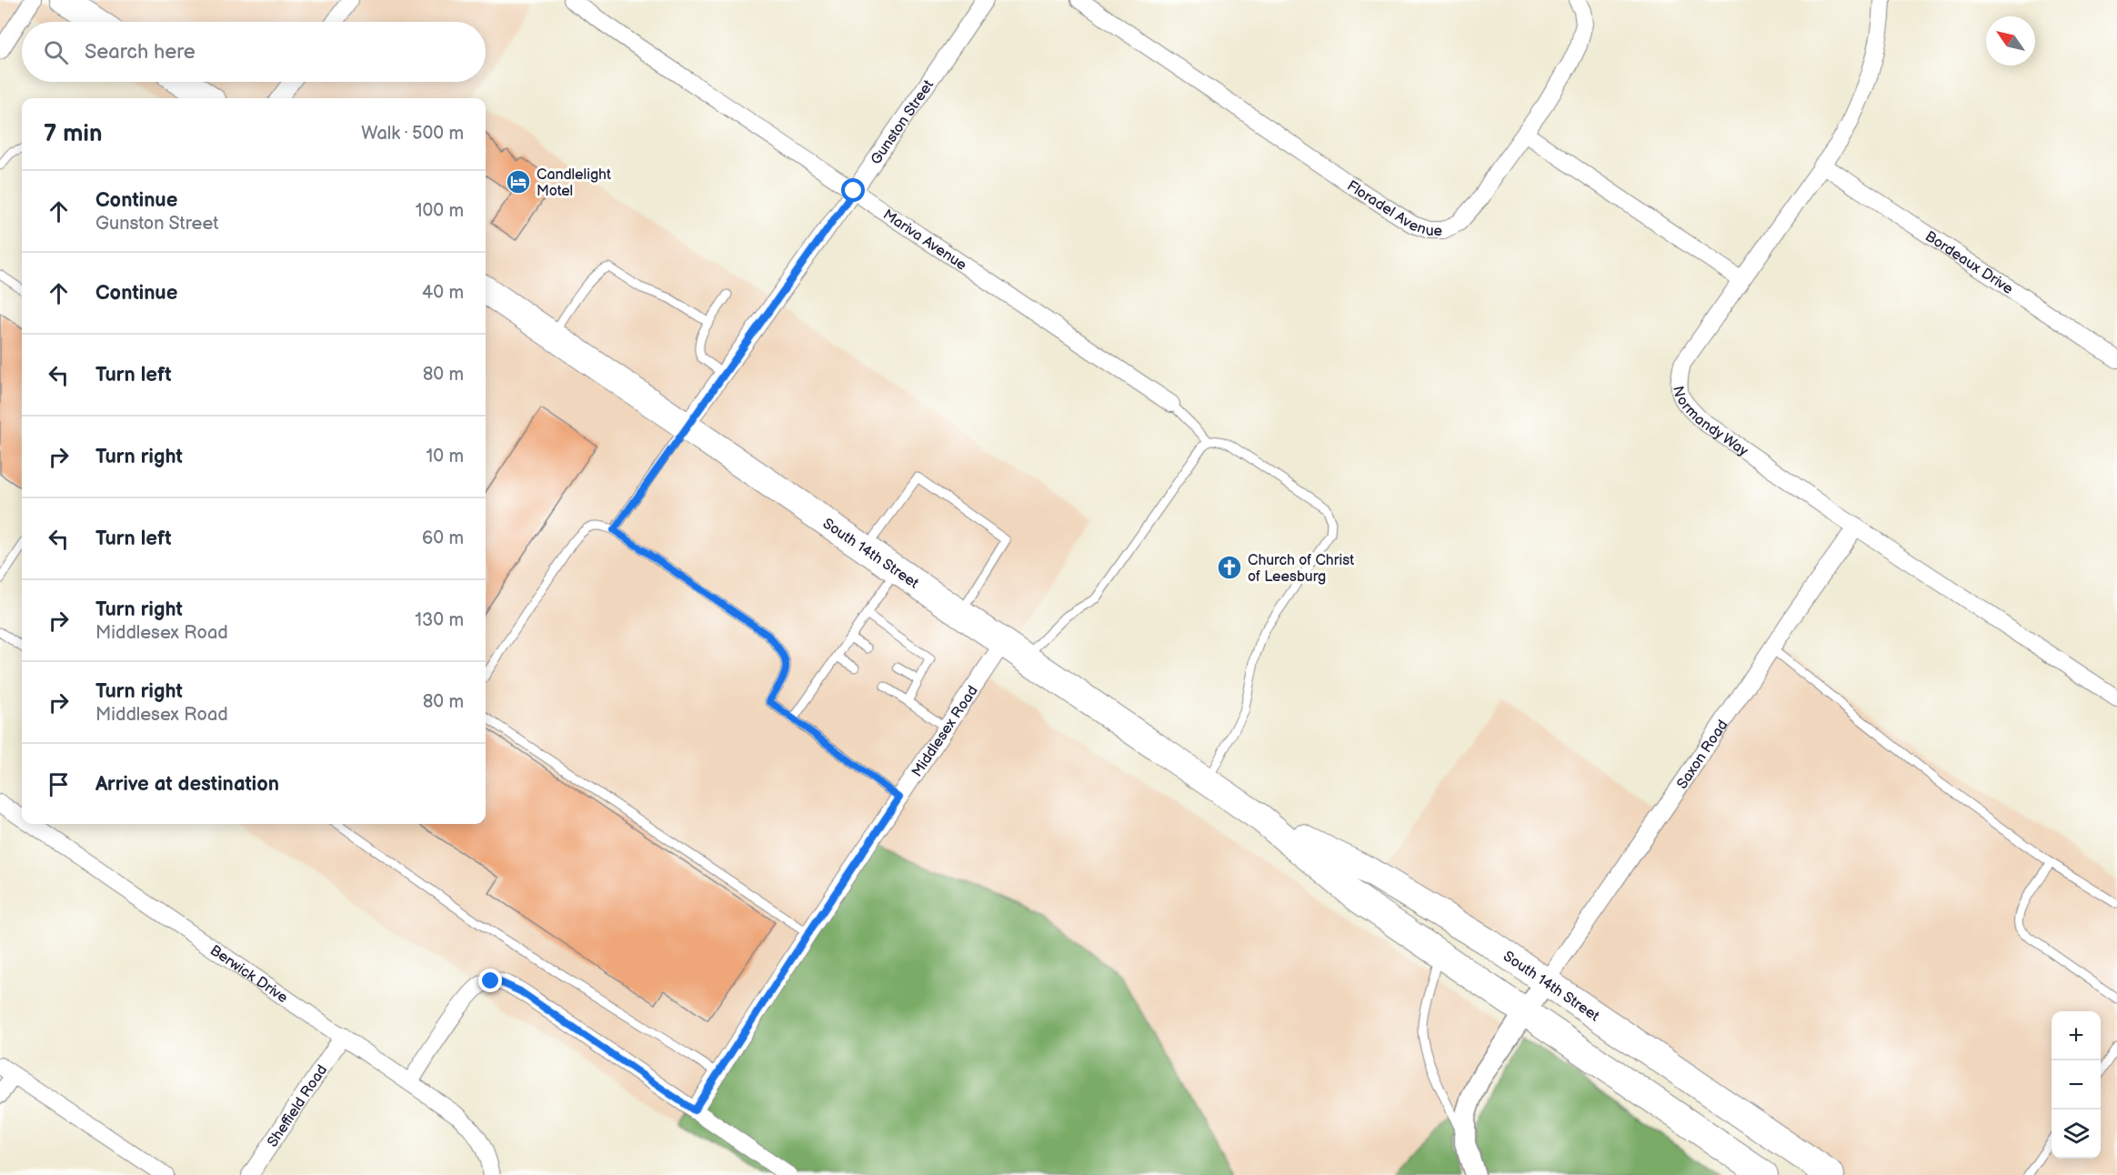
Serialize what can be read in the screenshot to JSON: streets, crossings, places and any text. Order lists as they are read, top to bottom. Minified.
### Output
{"streets":{"highway":["South 14th Street"],"street":["Gunston Street","Floradel Avenue","Mariva Avenue","Bordeaux Drive","Normandy Way","Middlesex Road","Saxon Road","Berwick Drive","Sheffield Road"]},"crossings":[["Gunston Street","Mariva Avenue"],["Gunston Street","South 14th Street"],["Bordeaux Drive","Normandy Way"],["Normandy Way","Saxon Road"],["South 14th Street","Middlesex Road"],["South 14th Street","Saxon Road"],["Berwick Drive","Sheffield Road"]],"places":{"hotel":["Candlelight Motel"],"church":["Church of Christ of Leesburg"]},"north":"top left","page":{"search":"Search here","heading":["7 min","Walk · 500 m"],"list":[["Continue","Gunston Street","100 m"],["Continue","40 m"],["Turn left","80 m"],["Turn right","10 m"],["Turn left","60 m"],["Turn right","Middlesex Road","130 m"],["Turn right","Middlesex Road","80 m"],"Arrive at destination"],"map_buttons":["+","−"]}}
